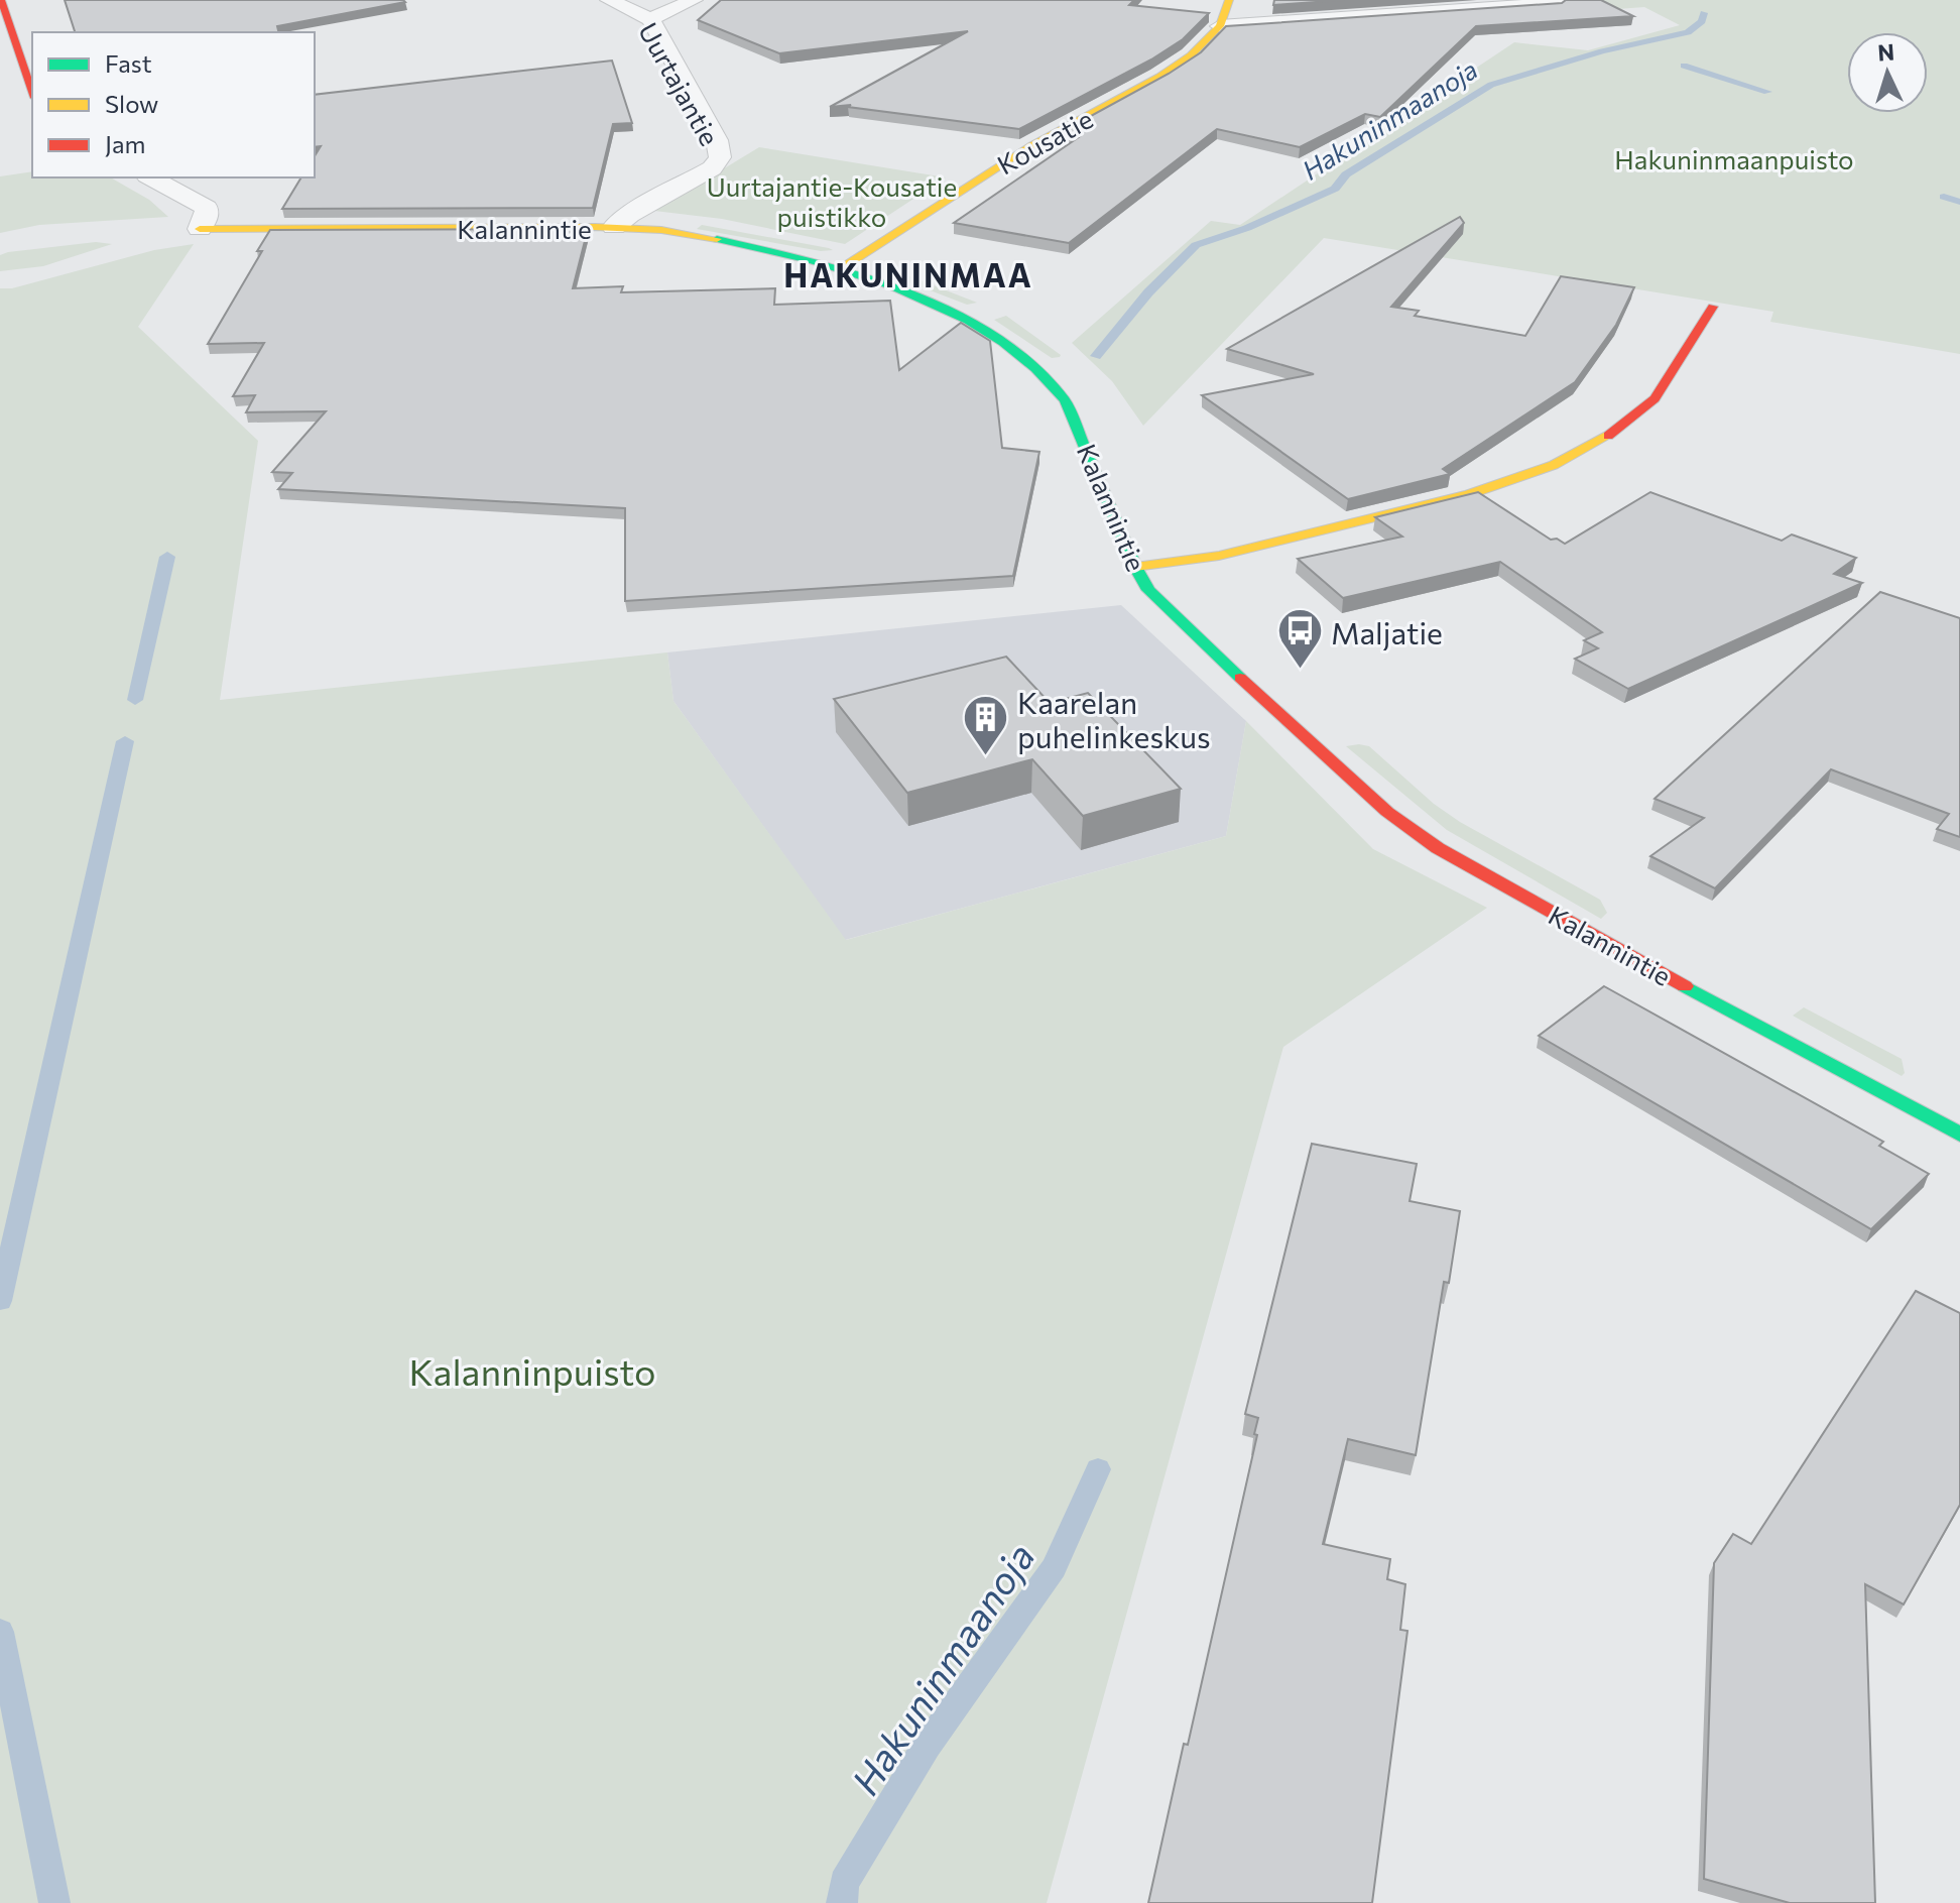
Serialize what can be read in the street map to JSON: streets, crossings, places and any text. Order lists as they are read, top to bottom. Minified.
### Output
{"streets":{"street":["Uurtajantie","Kousatie","Kalannintie"]},"crossings":[["Uurtajantie","Kalannintie"],["Kousatie","Kalannintie"]],"districts":["HAKUNINMAA"],"water":["Hakuninmaanoja"],"parks":["Hakuninmaanpuisto","Uurtajantie-Kousatie puistikko","Kalanninpuisto"],"places":{"bus stop":["Maljatie"],"building":["Kaarelan puhelinkeskus"]},"legend":["Fast","Slow","Jam"],"north":"top"}
